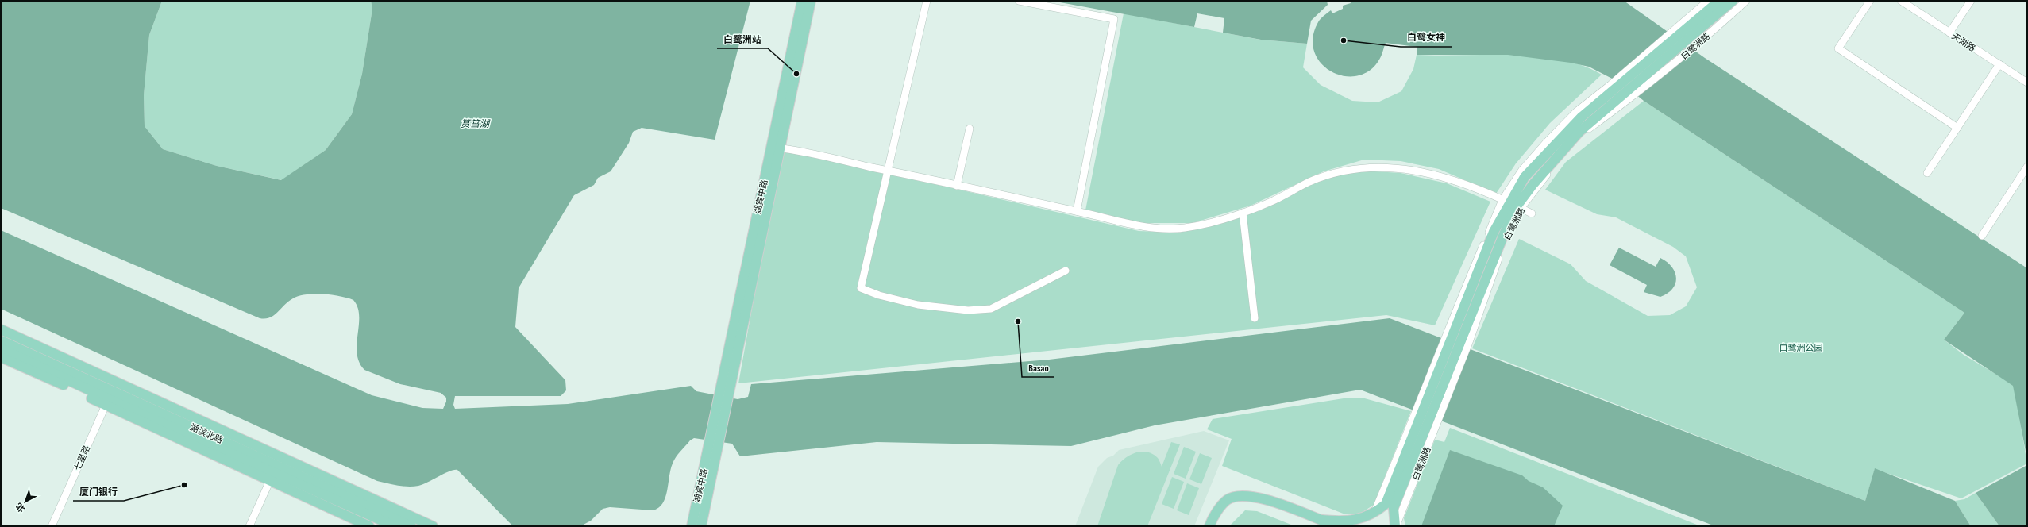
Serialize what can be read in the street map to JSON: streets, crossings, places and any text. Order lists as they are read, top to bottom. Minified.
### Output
{"streets":{"main road":["白鹭洲路","湖宾中路","湖滨北路"],"street":["天湖路","七星路"]},"crossings":[["湖滨北路","七星路"]],"water":["筼筜湖"],"parks":["白鹭洲公园"],"places":["白鹭女神","白鹭洲站","Basao","厦门银行"],"north":"bottom left"}
